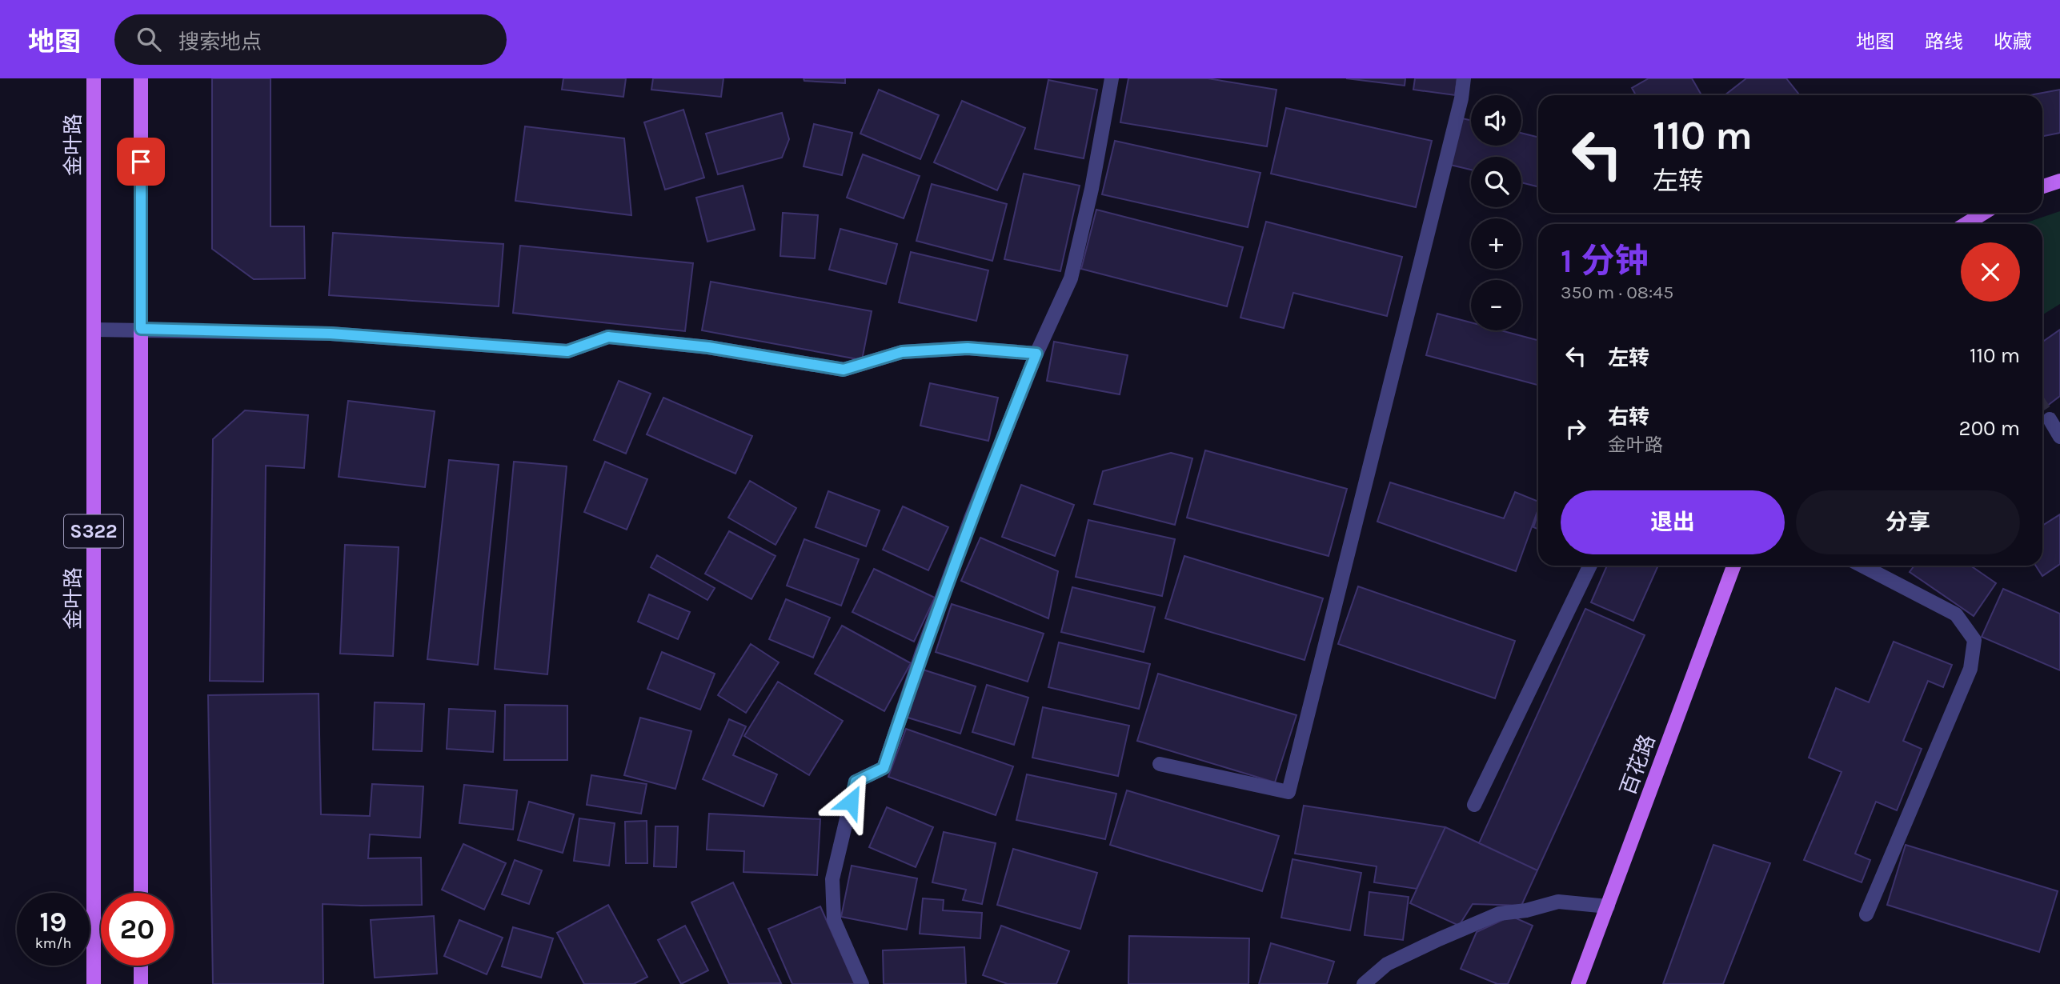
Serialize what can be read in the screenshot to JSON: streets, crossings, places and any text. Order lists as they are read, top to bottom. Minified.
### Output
{"streets":{"main road":["金叶路","S322","百花路"]},"page":{"header":"地图","search":"搜索地点","nav":["地图","路线","收藏"],"map_buttons":["+","−"],"turn":["110 m","左转"],"heading":["1 分钟","350 m · 08:45"],"list":[{"name":"左转","value":"110 m"},{"name":"右转","note":"金叶路","value":"200 m"}],"buttons":["退出","分享"],"speed":"19 km/h","limit":"20"}}
